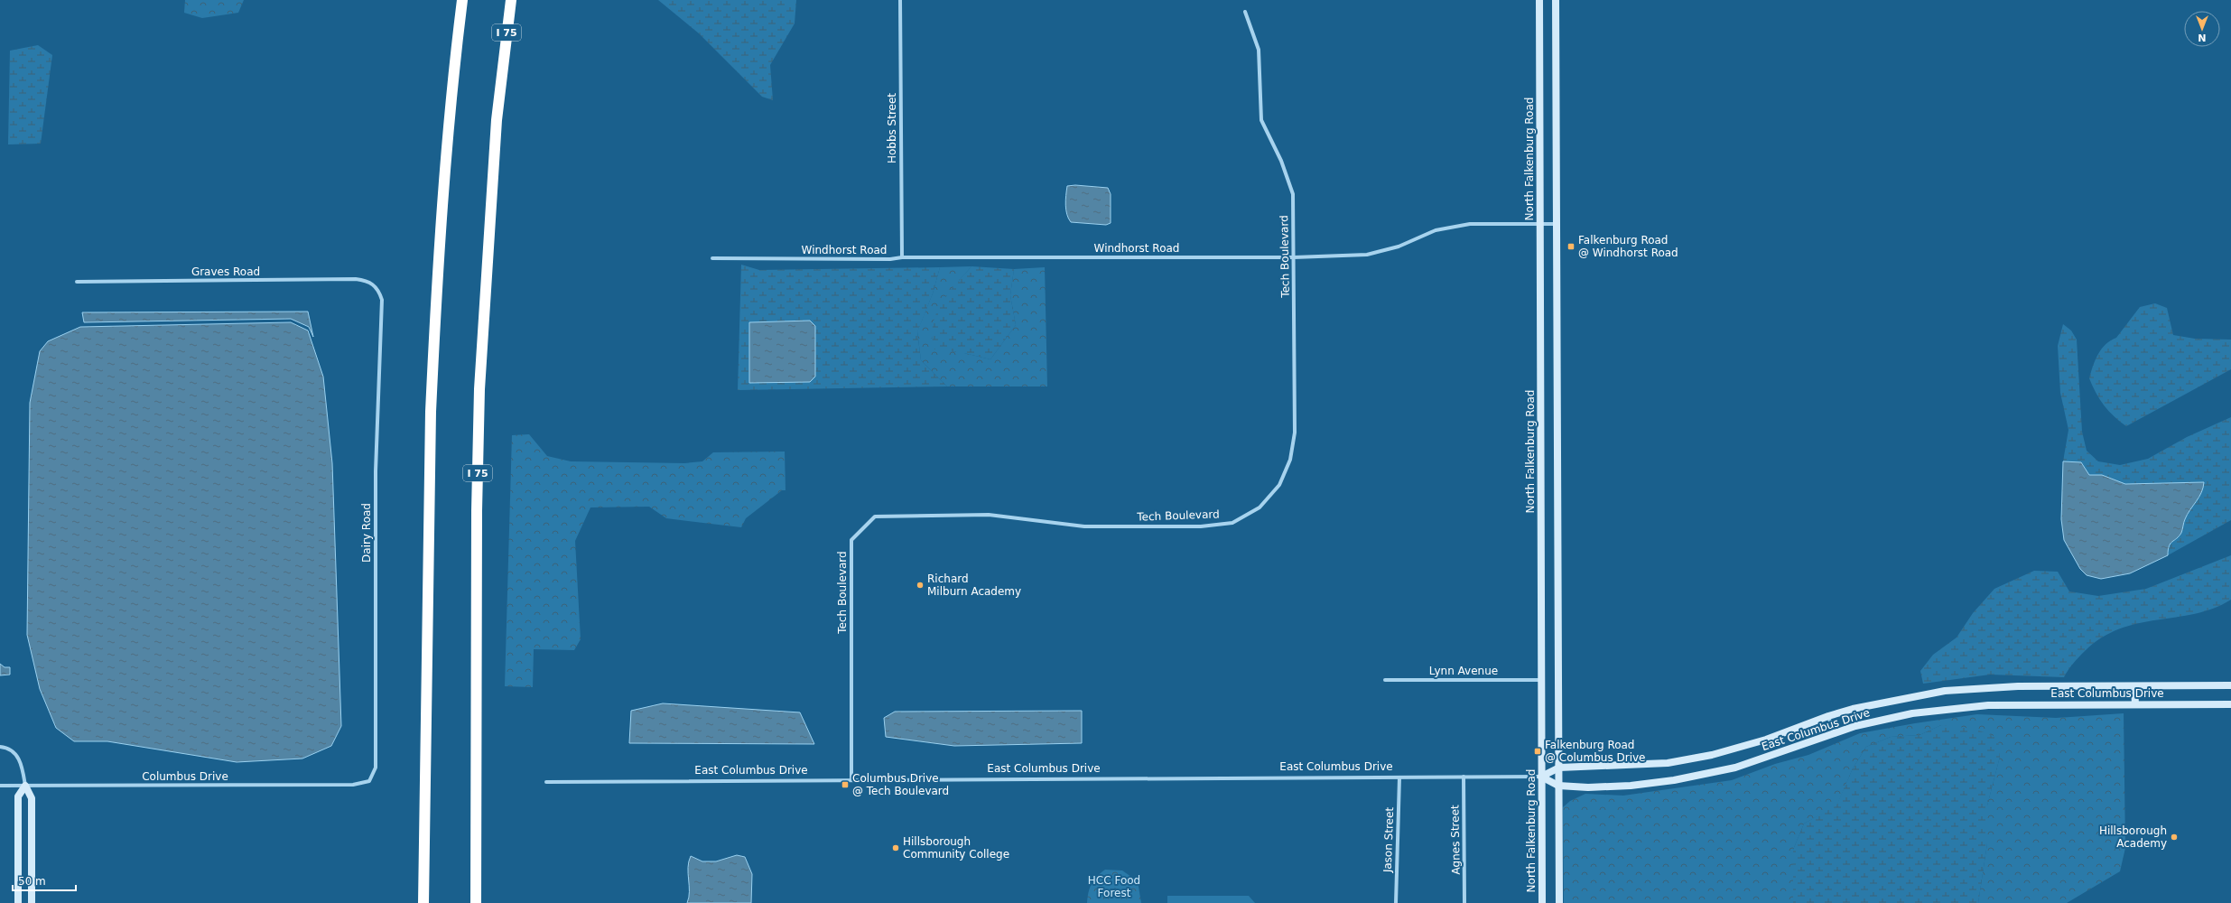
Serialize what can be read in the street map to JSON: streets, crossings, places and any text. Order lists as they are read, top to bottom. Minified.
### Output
{"streets":{"highway":["I 75"],"street":["Hobbs Street","North Falkenburg Road","Windhorst Road","Tech Boulevard","Graves Road","Dairy Road","Lynn Avenue","East Columbus Drive","Columbus Drive","Jason Street","Agnes Street"]},"crossings":[["Hobbs Street","Windhorst Road"],["North Falkenburg Road","Windhorst Road"],["North Falkenburg Road","Lynn Avenue"],["North Falkenburg Road","East Columbus Drive"],["Windhorst Road","Tech Boulevard"],["Tech Boulevard","East Columbus Drive"],["Graves Road","Dairy Road"],["Dairy Road","Columbus Drive"],["East Columbus Drive","Jason Street"],["East Columbus Drive","Agnes Street"]],"parks":["HCC Food Forest"],"places":{"transit":["Falkenburg Road @ Windhorst Road","Falkenburg Road @ Columbus Drive","Columbus Drive @ Tech Boulevard"],"other":["Richard Milburn Academy","Hillsborough Academy","Hillsborough Community College"]},"scale_bar":"50 m","north":"bottom"}
